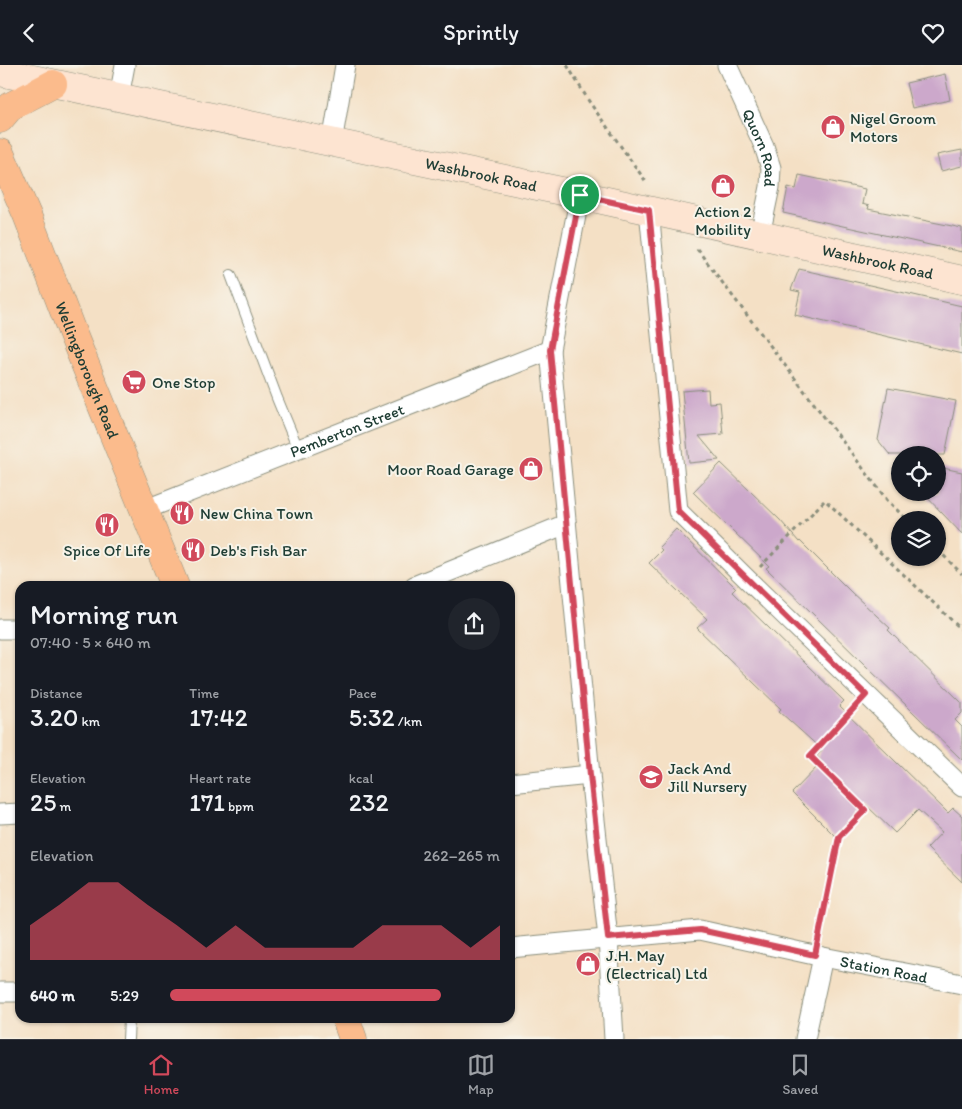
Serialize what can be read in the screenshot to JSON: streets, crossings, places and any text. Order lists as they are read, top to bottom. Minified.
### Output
{"streets":{"main road":["Washbrook Road","Wellingborough Road"],"street":["Quorn Road","Pemberton Street","Station Road"]},"crossings":[["Quorn Road","Washbrook Road"],["Wellingborough Road","Pemberton Street"]],"places":{"shop":["Nigel Groom Motors","Action 2 Mobility","Moor Road Garage","J.H. May (Electrical) Ltd"],"supermarket":["One Stop"],"restaurant":["New China Town","Spice Of Life","Deb's Fish Bar"],"school or university":["Jack And Jill Nursery"]},"page":{"header":"Sprintly","heading":["Morning run","07:40 · 5 × 640 m"],"stats":[["Distance","3.20 km"],["Time","17:42"],["Pace","5:32 /km"],["Elevation","25 m"],["Heart rate","171 bpm"],["kcal","232"]],"chart":["Elevation","262–265 m"],"list":[{"name":"640 m","note":"5:29"}],"tabs":["Home","Map","Saved"]}}
